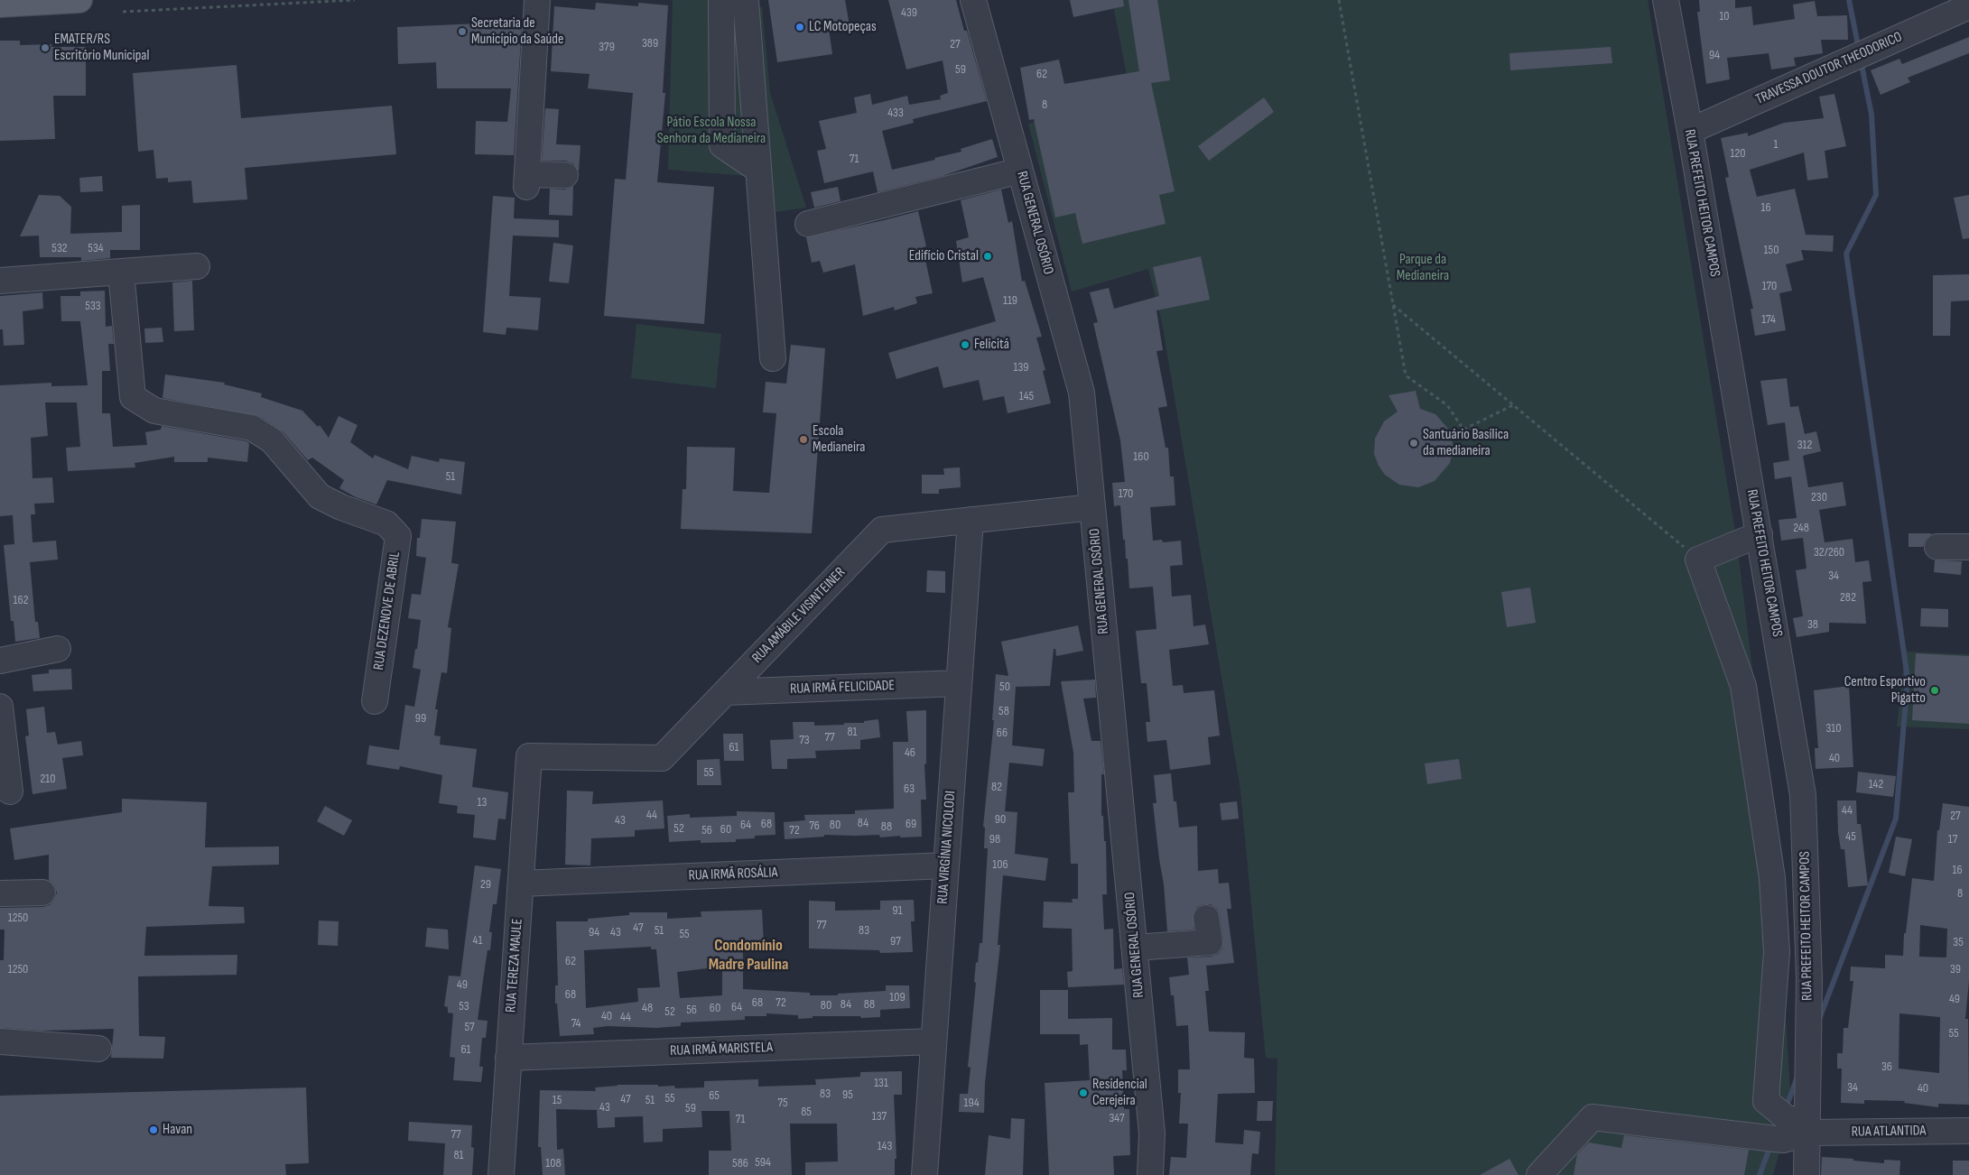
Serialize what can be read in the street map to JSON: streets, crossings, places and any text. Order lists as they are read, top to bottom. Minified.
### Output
{"streets":{"street":["TRAVESSA DOUTOR THEODORICO","RUA PREFEITO HEITOR CAMPOS","RUA GENERAL OSÓRIO","RUA DEZENOVE DE ABRIL","RUA AMÁBILE VISINTEINER","RUA IRMÃ FELICIDADE","RUA VIRGÍNIA NICOLODI","RUA IRMÃ ROSÁLIA","RUA TEREZA MAULE","RUA IRMÃ MARISTELA","RUA ATLANTIDA"]},"crossings":[["TRAVESSA DOUTOR THEODORICO","RUA PREFEITO HEITOR CAMPOS"],["RUA PREFEITO HEITOR CAMPOS","RUA ATLANTIDA"],["RUA GENERAL OSÓRIO","RUA AMÁBILE VISINTEINER"],["RUA AMÁBILE VISINTEINER","RUA IRMÃ FELICIDADE"],["RUA AMÁBILE VISINTEINER","RUA VIRGÍNIA NICOLODI"],["RUA AMÁBILE VISINTEINER","RUA TEREZA MAULE"],["RUA IRMÃ FELICIDADE","RUA VIRGÍNIA NICOLODI"],["RUA VIRGÍNIA NICOLODI","RUA IRMÃ ROSÁLIA"],["RUA VIRGÍNIA NICOLODI","RUA IRMÃ MARISTELA"],["RUA IRMÃ ROSÁLIA","RUA TEREZA MAULE"],["RUA TEREZA MAULE","RUA IRMÃ MARISTELA"]],"districts":["Condomínio Madre Paulina"],"parks":["Pátio Escola Nossa Senhora da Medianeira","Parque da Medianeira"],"places":["LC Motopeças","Secretaria de Município da Saúde","EMATER/RS Escritório Municipal","Edifício Cristal","Felicitá","Escola Medianeira","Santuário Basílica da medianeira","Centro Esportivo Pigatto","Residencial Cerejeira","Havan"],"house_numbers":["439","10","389","27","379","94","59","62","8","433","1","120","71","16","532","534","150","170","119","533","174","139","145","312","160","51","170","230","248","32/260","34","282","162","38","50","58","99","310","81","66","77","73","61","46","40","55","210","142","82","63","13","44","44","27","90","43","84","68","69","64","80","76","88","52","60","56","72","45","98","17","106","16","29","8","91","1250","77","47","51","83","94","43","55","41","97","35","62","1250","39","49","68","109","49","68","72","84","88","80","53","64","48","60","56","52","40","44","74","57","55","61","36","131","34","40","83","95","65","55","47","15","51","75","194","43","59","85","137","347","71","77","143","81","594","108","586"]}
